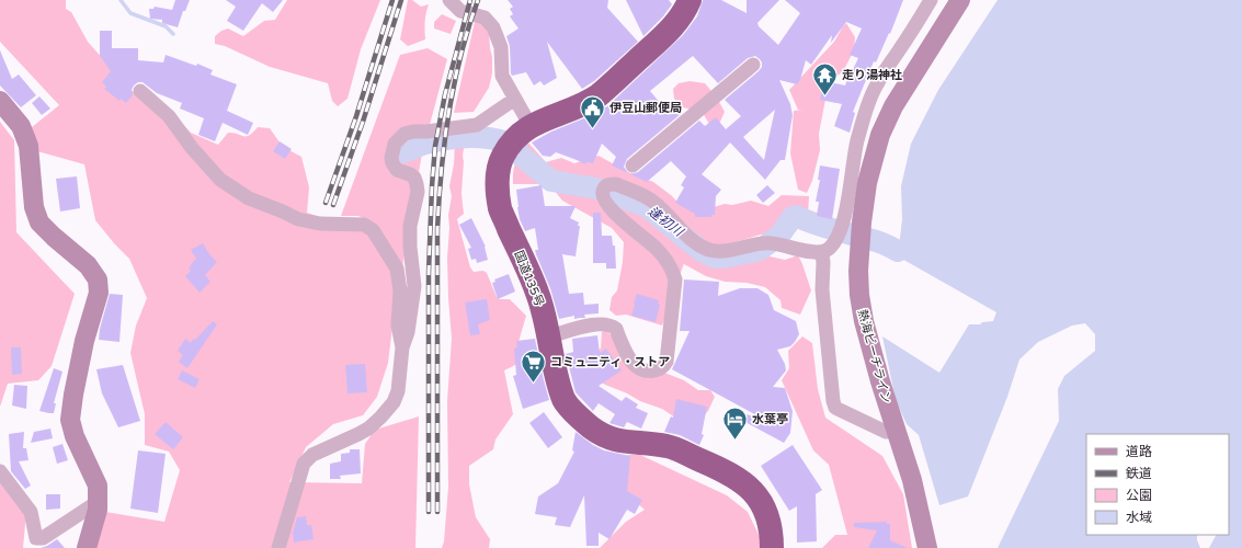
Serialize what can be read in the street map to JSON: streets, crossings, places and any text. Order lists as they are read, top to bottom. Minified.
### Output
{"streets":{"highway":["国道135号"],"street":["熱海ビーチライン"]},"water":["逢初川"],"places":{"temple":["走り湯神社"],"public building":["伊豆山郵便局"],"supermarket":["コミュ二ティ・ストア"],"hotel":["水葉亭"]},"legend":["道路","鉄道","公園","水域"]}
